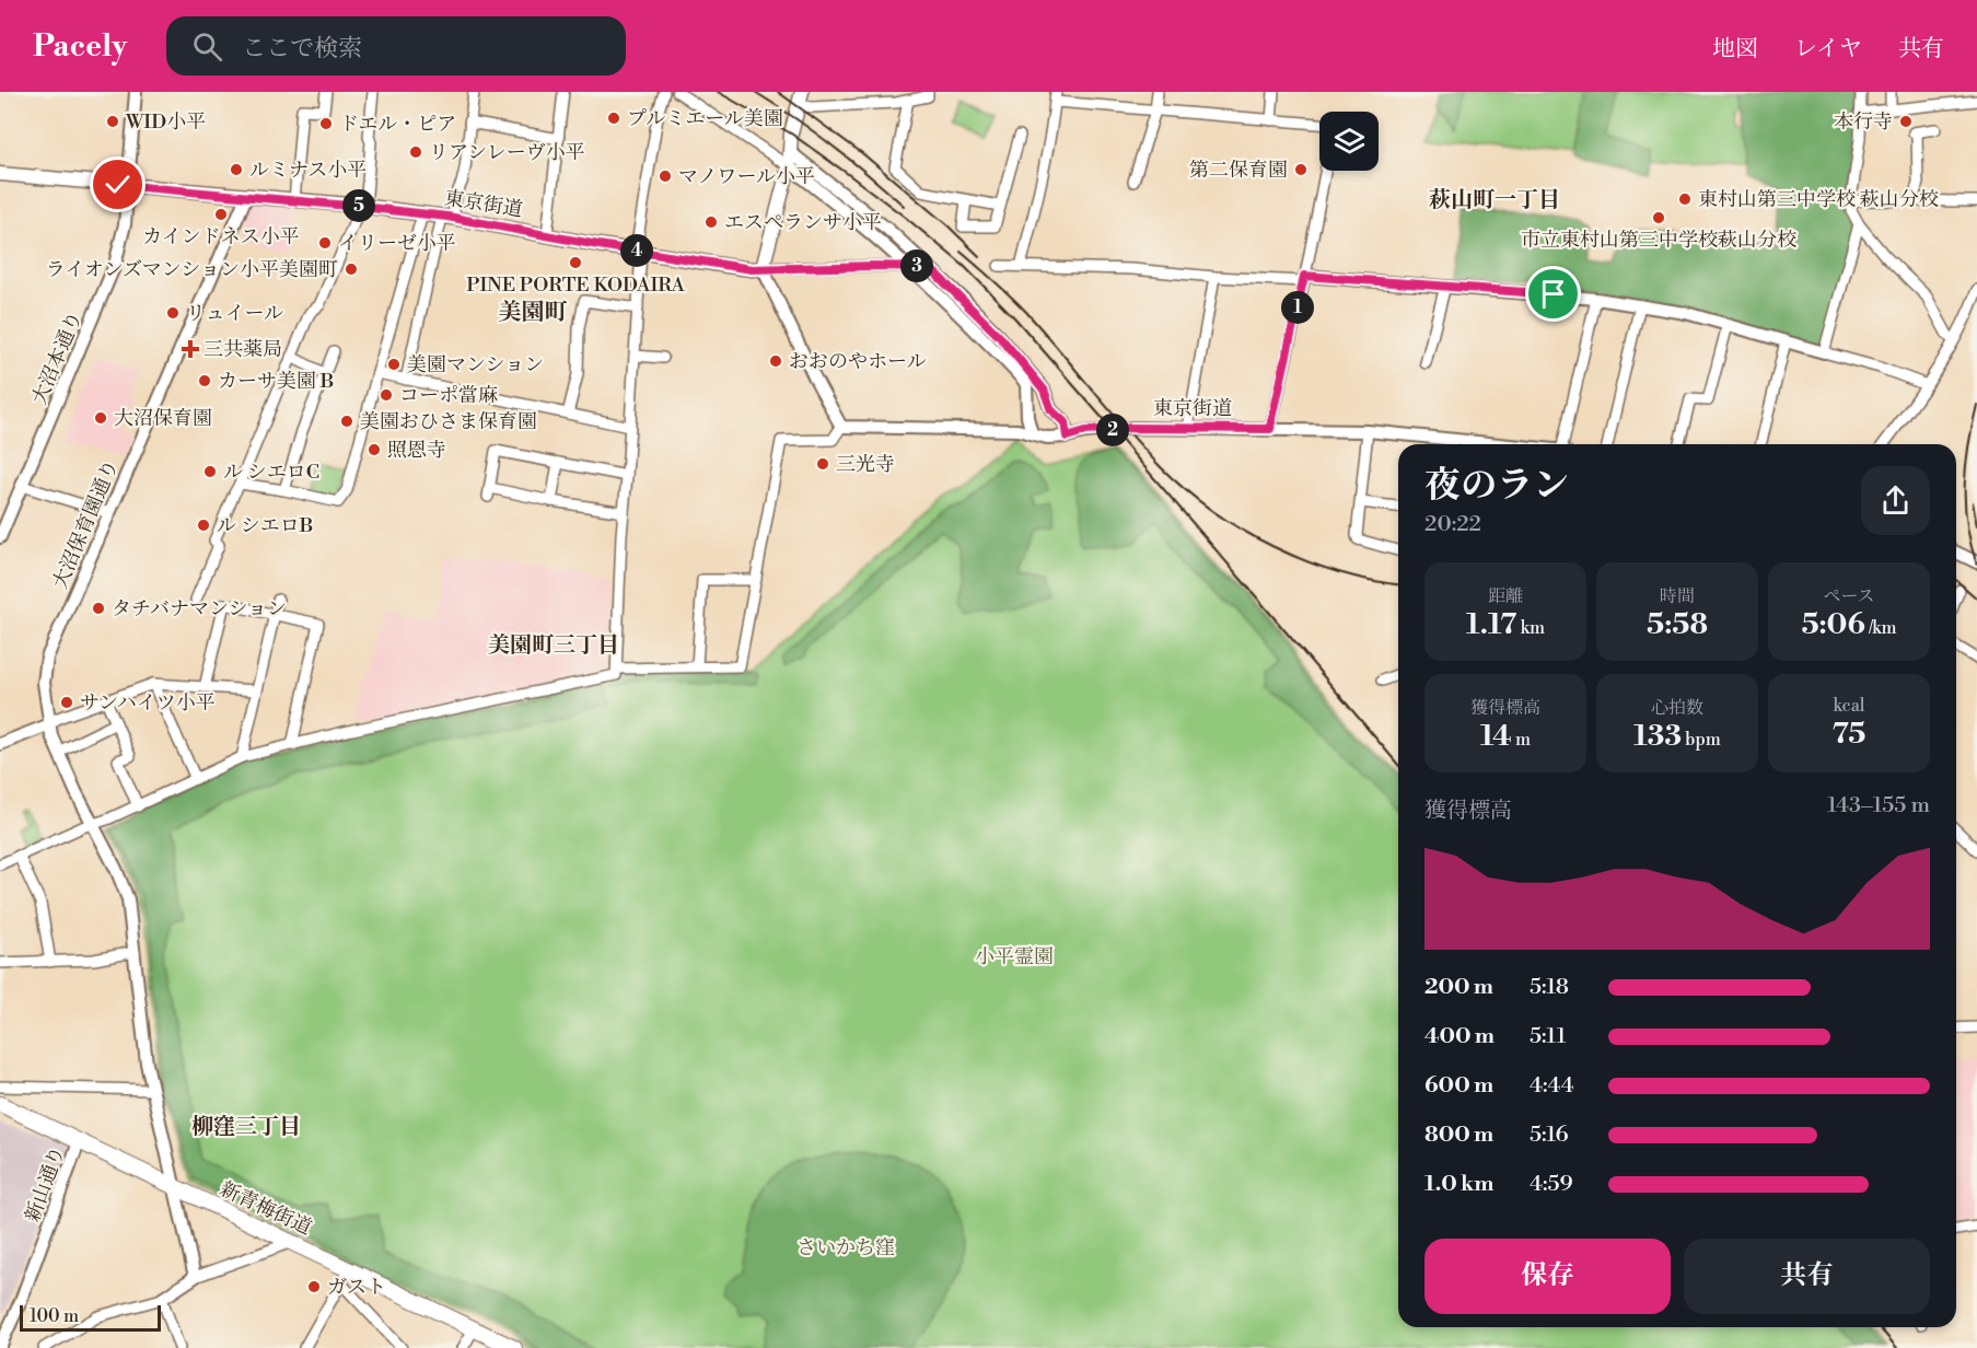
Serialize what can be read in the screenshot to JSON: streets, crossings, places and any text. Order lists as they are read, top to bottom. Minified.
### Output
{"streets":{"main road":["東京街道","新青梅街道"],"street":["大沼本通り","大沼保育園通り","新山通り"]},"crossings":[["東京街道","大沼本通り"],["東京街道","大沼保育園通り"],["大沼保育園通り","新青梅街道"],["新山通り","新青梅街道"]],"districts":["萩山町一丁目","美園町","美園町三丁目","柳窪三丁目"],"parks":["小平霊園","さいかち窪"],"places":{"other":["プルミエール美園","WID小平","本行寺","ドエル・ピア","リアンレーヴ小平","ルミナス小平","第二保育園","マノワール小平","東村山第三中学校 萩山分校","カインドネス小平","市立東村山第三中学校萩山分校","エスペランサ小平","イリーゼ小平","PINE PORTE KODAIRA","ライオンズマンション小平美園町","リュイール","おおのやホール","美園マンション","カーサ美園 B","コーポ當麻","大沼保育園","美園おひさま保育園","照恩寺","三光寺","ル シエロC","ル シエロB","タチバナマンション","サンハイツ小平","ガスト"],"health":["三共薬局"]},"scale_bar":"100 m","page":{"header":"Pacely","search":"ここで検索","nav":["地図","レイヤ","共有"],"pins":["5","4","3","1","2"],"heading":["夜のラン","20:22"],"stats":[["距離","1.17 km"],["時間","5:58"],["ペース","5:06 /km"],["獲得標高","14 m"],["心拍数","133 bpm"],["kcal","75"]],"chart":["獲得標高","143–155 m"],"list":[{"name":"200 m","note":"5:18"},{"name":"400 m","note":"5:11"},{"name":"600 m","note":"4:44"},{"name":"800 m","note":"5:16"},{"name":"1.0 km","note":"4:59"}],"buttons":["保存","共有"],"scale":"100 m"}}
